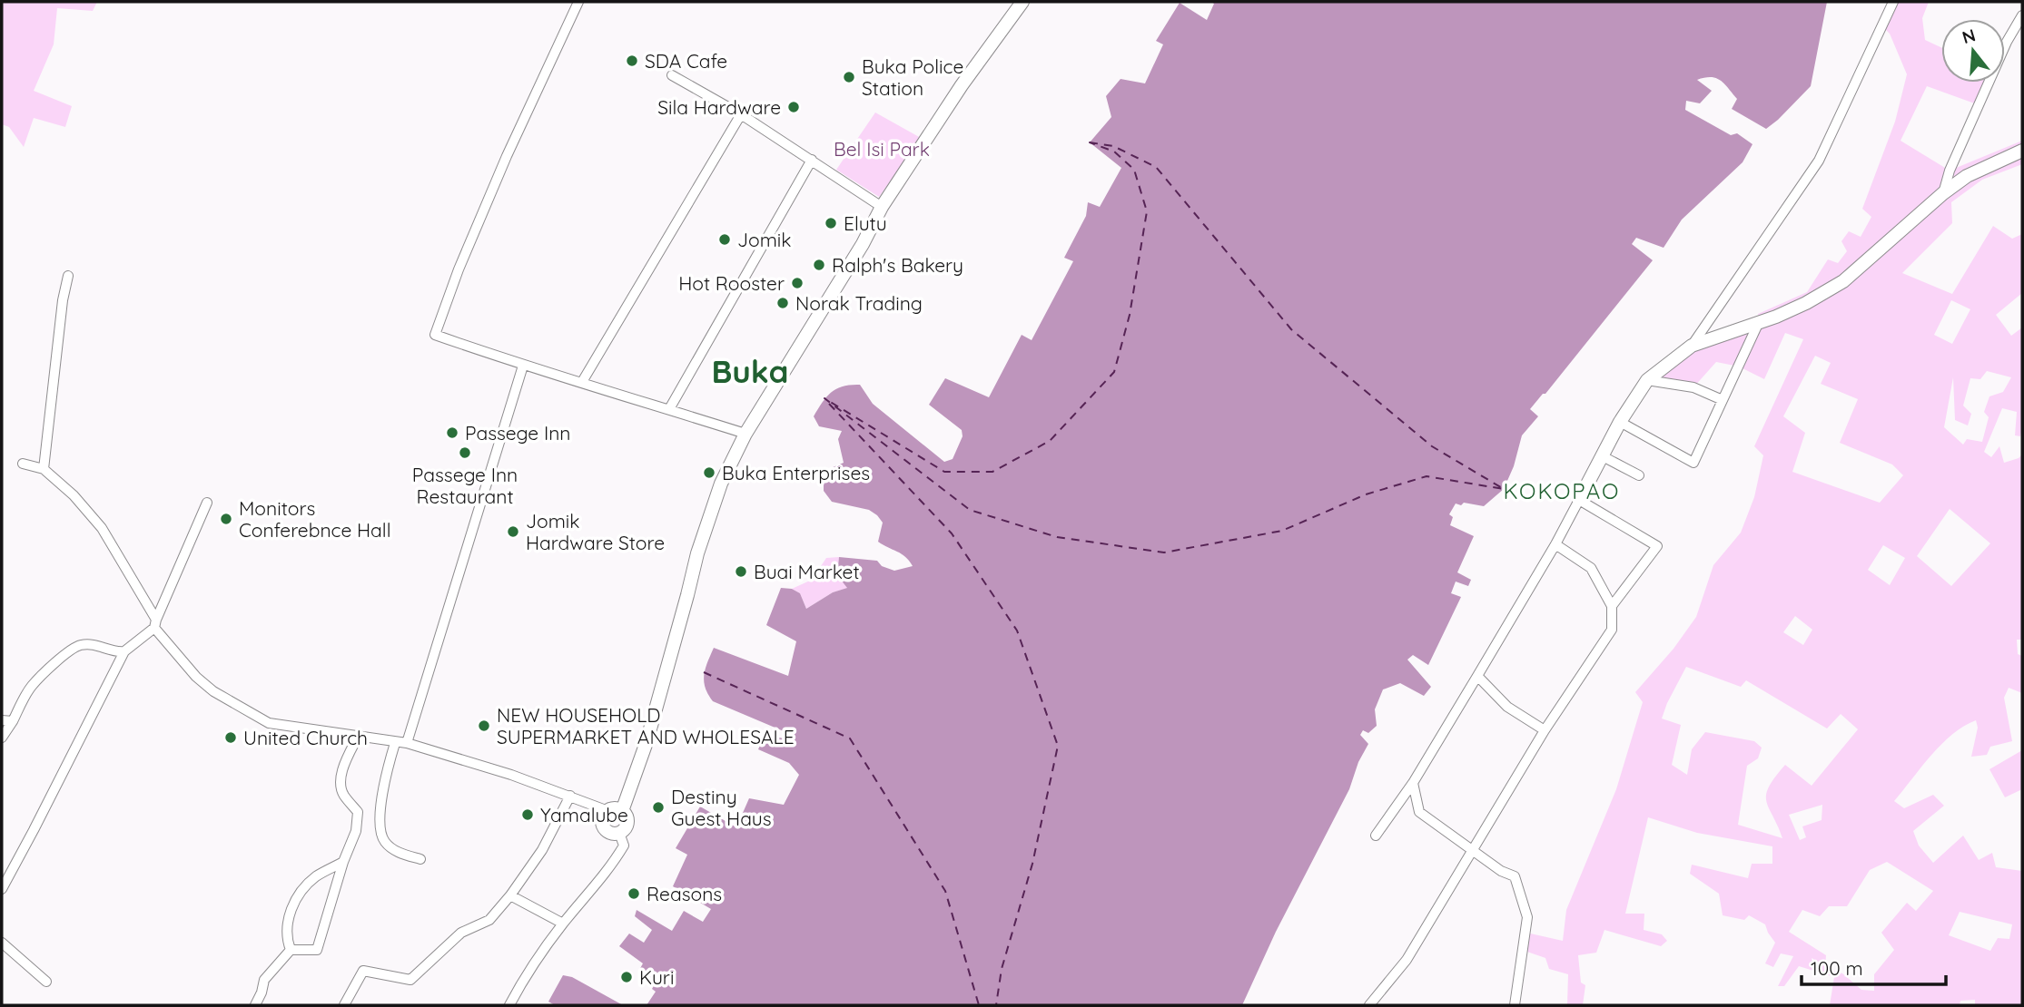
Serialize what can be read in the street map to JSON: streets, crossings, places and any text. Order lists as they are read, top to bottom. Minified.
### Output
{"districts":["Buka","KOKOPAO"],"parks":["Bel Isi Park"],"places":["SDA Cafe","Buka Police Station","Sila Hardware","Elutu","Jomik","Ralph's Bakery","Hot Rooster","Norak Trading","Passege Inn","Passege Inn Restaurant","Buka Enterprises","Monitors Conferebnce Hall","Jomik Hardware Store","Buai Market","NEW HOUSEHOLD SUPERMARKET AND WHOLESALE","United Church","Destiny Guest Haus","Yamalube","Reasons","Kuri"],"scale_bar":"100 m","north":"top"}
